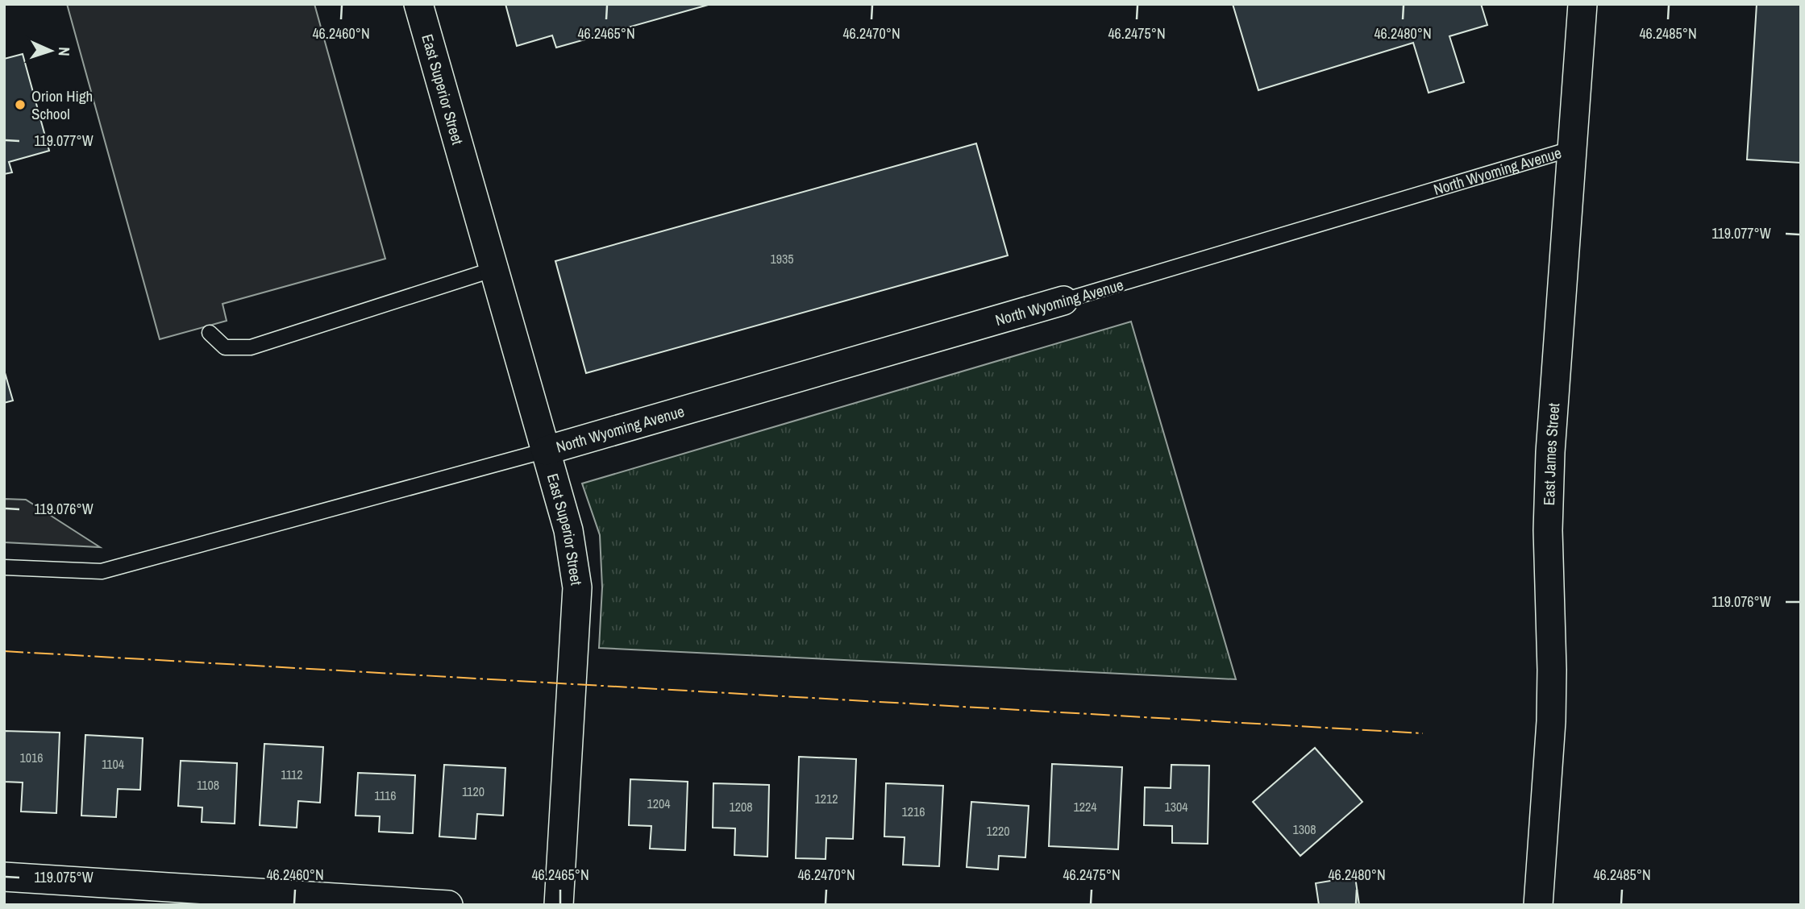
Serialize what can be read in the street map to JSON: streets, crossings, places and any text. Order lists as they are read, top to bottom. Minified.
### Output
{"streets":{"street":["East Superior Street","North Wyoming Avenue","East James Street"]},"crossings":[["East Superior Street","North Wyoming Avenue"],["North Wyoming Avenue","East James Street"]],"places":["Orion High School"],"house_numbers":["1935","1016","1104","1112","1108","1120","1116","1212","1204","1208","1224","1304","1216","1308","1220"],"north":"right","coordinates":["46.2460°N","46.2465°N","46.2470°N","46.2475°N","46.2480°N","46.2485°N","119.077°W","119.076°W","119.075°W"]}
